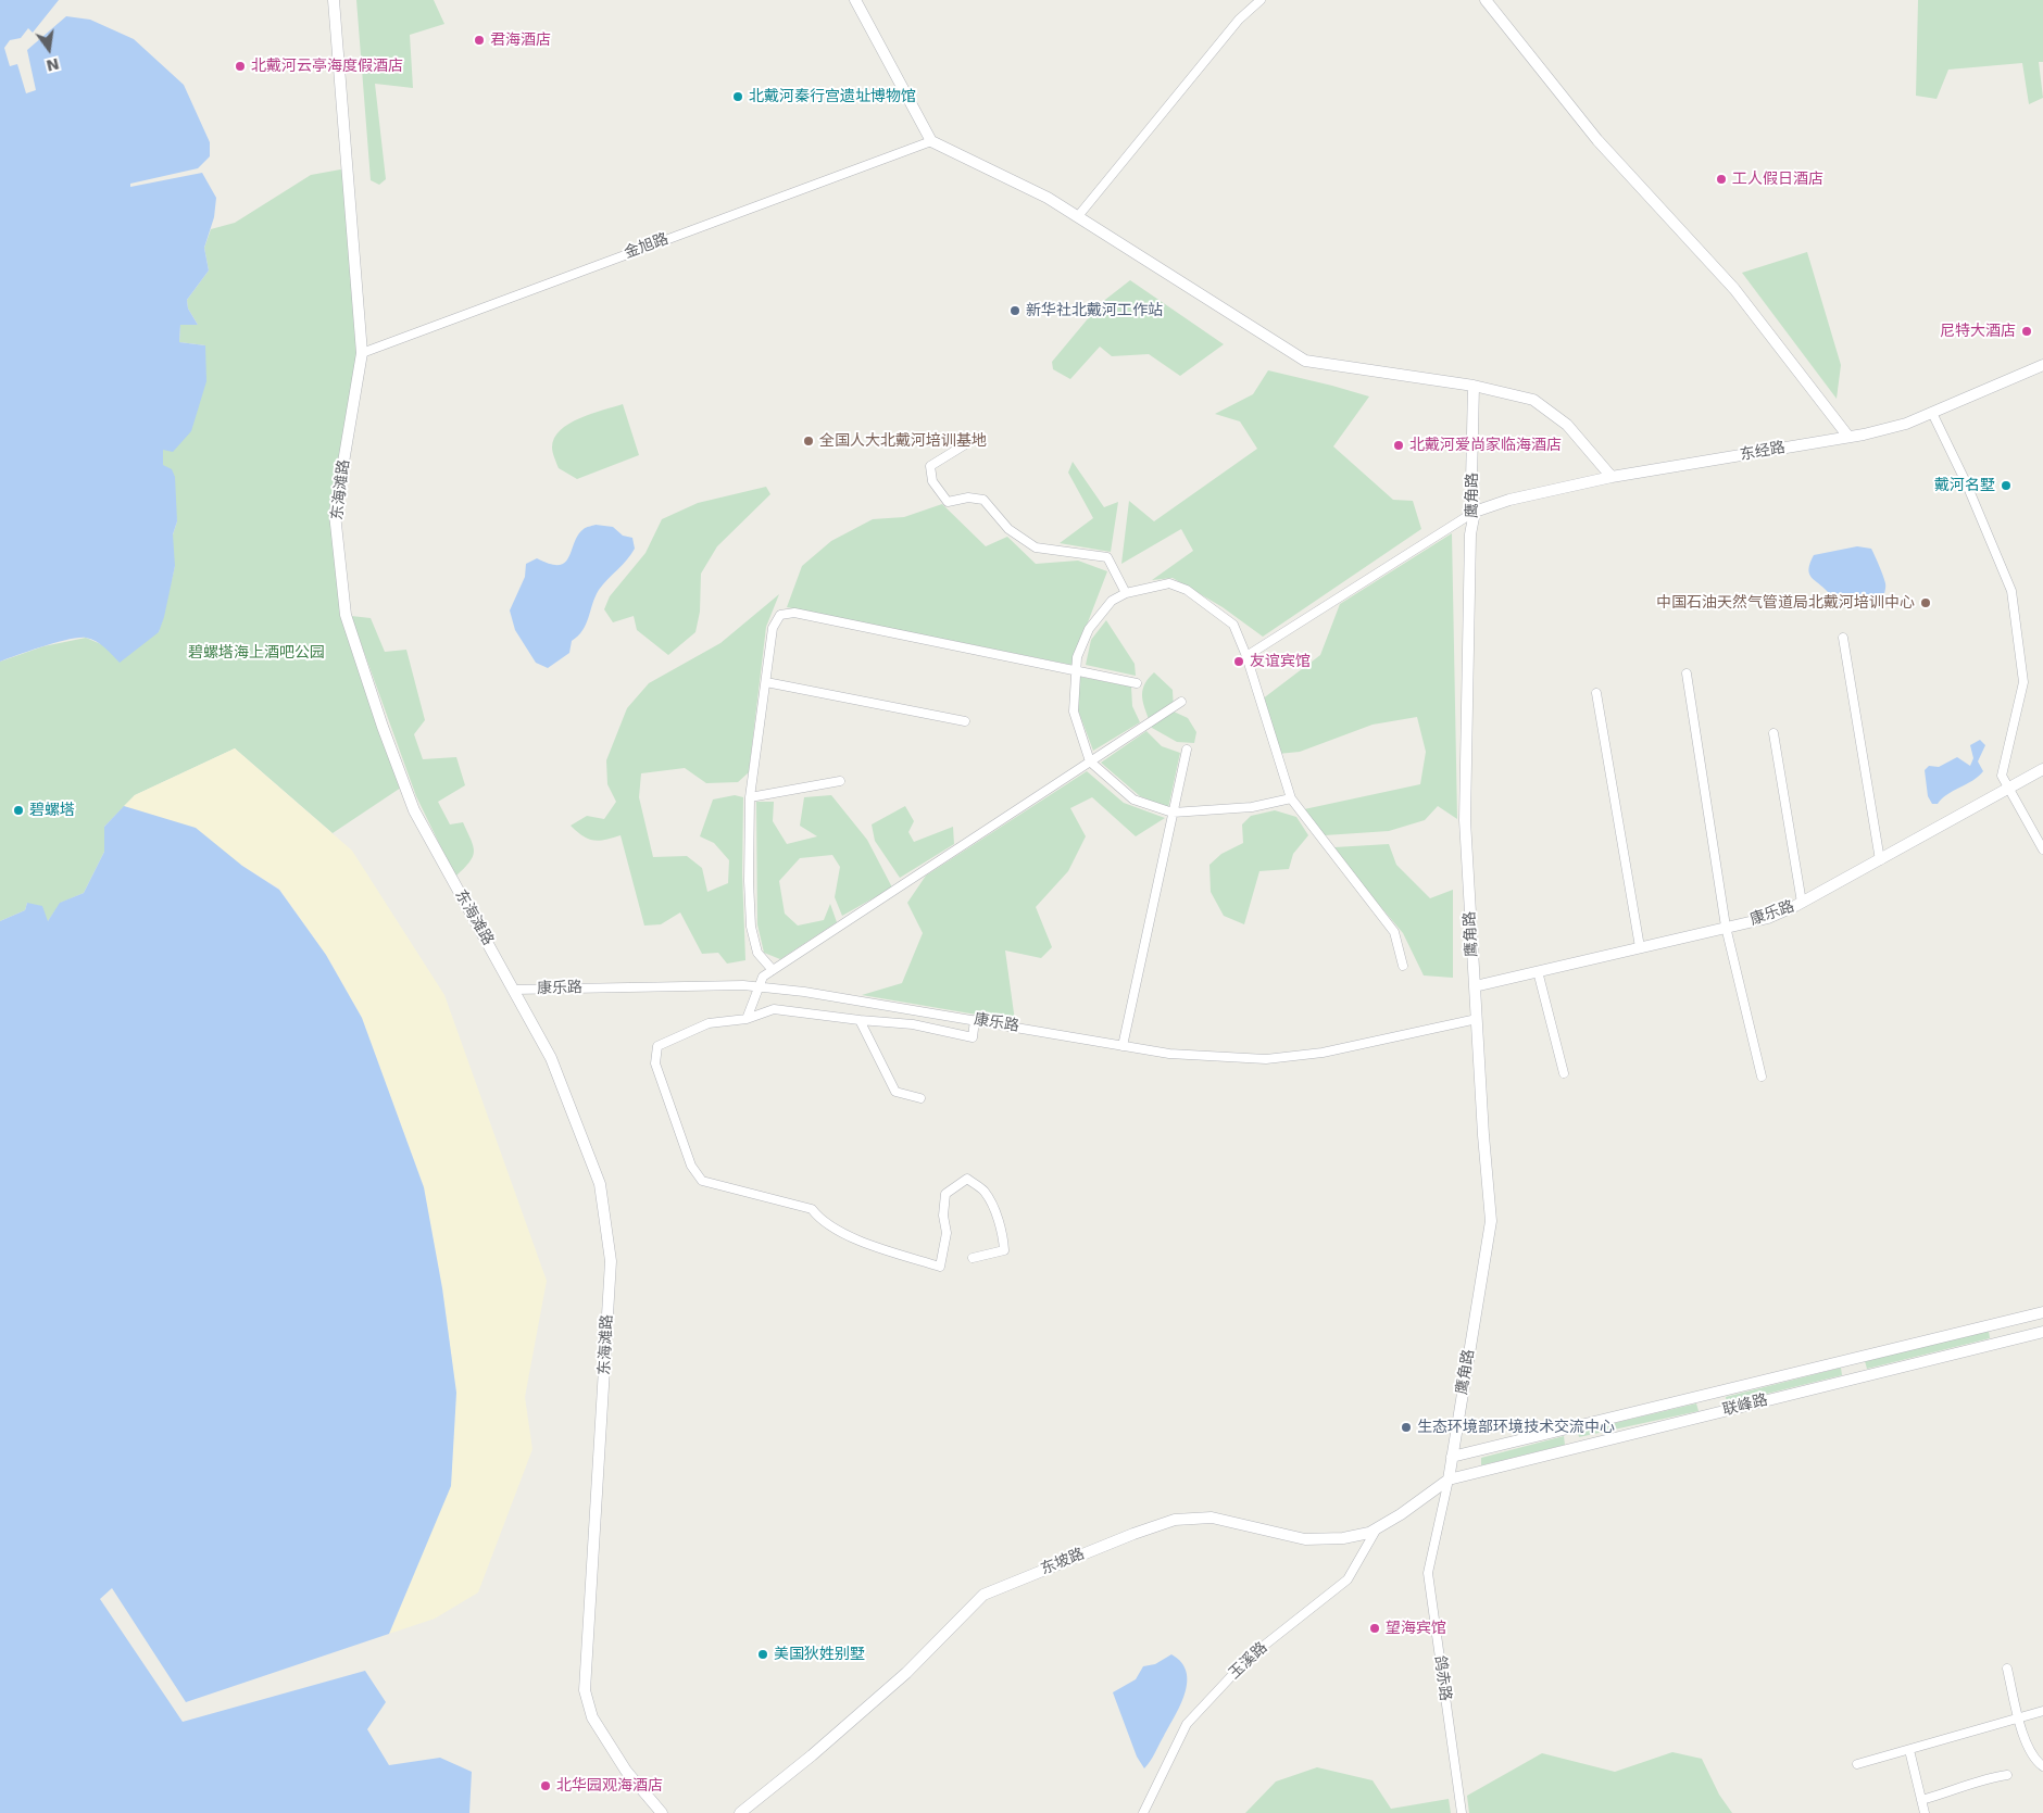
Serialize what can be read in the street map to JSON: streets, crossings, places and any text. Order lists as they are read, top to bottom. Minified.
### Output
{"streets":{"main road":["东经路","东海滩路","鹰角路","康乐路","联峰路","东坡路"],"street":["金旭路","玉溪路","鸽赤路"]},"crossings":[["金旭路","东海滩路"],["东经路","鹰角路"],["东海滩路","康乐路"],["鹰角路","康乐路"],["鹰角路","联峰路"],["鹰角路","东坡路"],["鹰角路","鸽赤路"],["联峰路","东坡路"],["联峰路","鸽赤路"],["东坡路","玉溪路"],["东坡路","鸽赤路"]],"parks":["碧螺塔海上酒吧公园"],"places":["君海酒店","北戴河云亭海度假酒店","北戴河秦行宫遗址博物馆","工人假日酒店","新华社北戴河工作站","尼特大酒店","全国人大北戴河培训基地","北戴河爱尚家临海酒店","戴河名墅","中国石油天然气管道局北戴河培训中心","友谊宾馆","碧螺塔","生态环境部环境技术交流中心","望海宾馆","美国狄姓别墅","北华园观海酒店"],"north":"bottom"}
